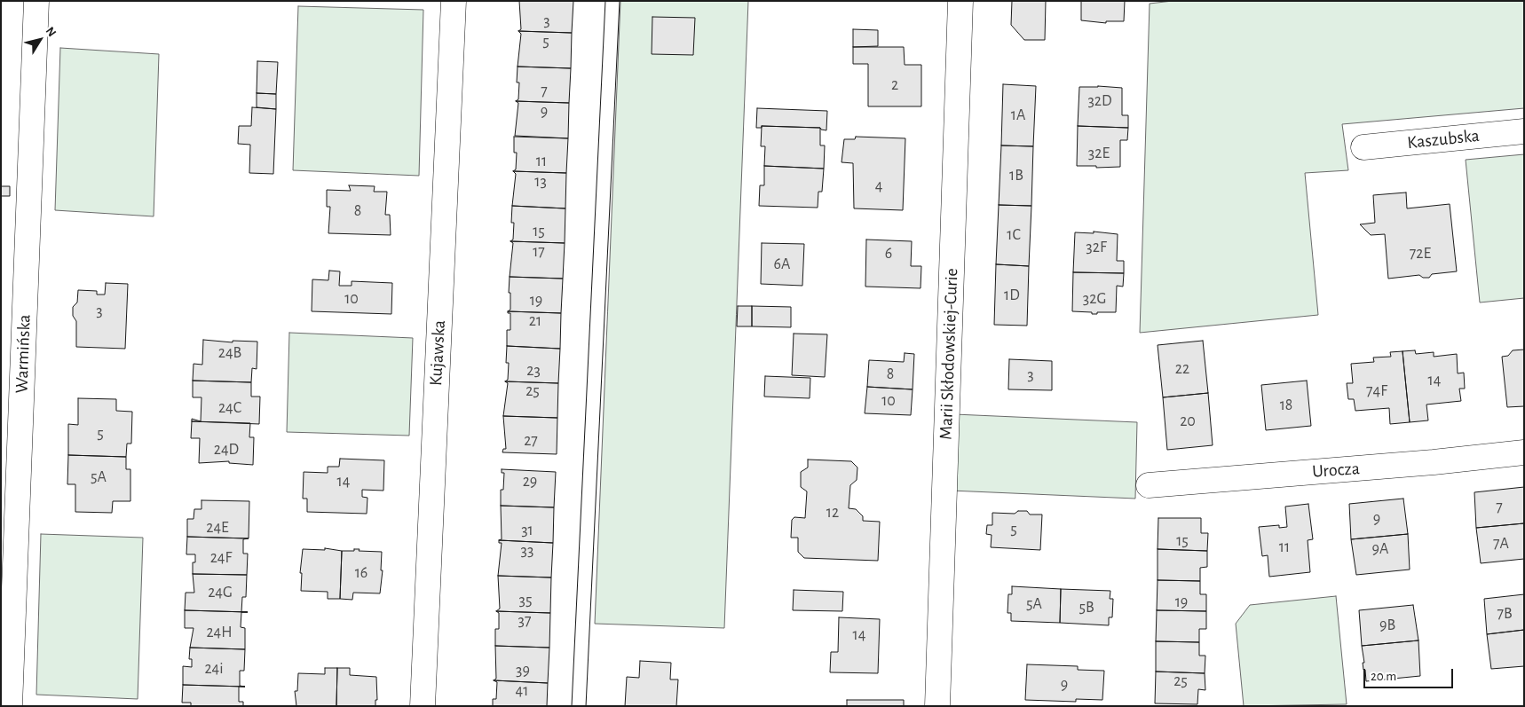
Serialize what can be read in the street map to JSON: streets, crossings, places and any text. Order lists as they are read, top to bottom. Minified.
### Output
{"streets":{"street":["Kaszubska","Kujawska","Warmińska","Marii Skłodowskiej-Curie","Urocza"]},"house_numbers":["3","5","2","7","32D","9","1A","32E","11","1B","13","4","8","15","1C","32F","17","6","72E","6A","1D","10","32G","19","3","21","24B","22","23","8","3","14","25","74F","10","18","24C","20","5","27","24D","5A","14","29","7","12","9","24E","5","31","15","7A","11","9A","33","24F","16","24G","35","19","5A","5B","7B","37","9B","24H","14","24i","39","25","9","41"],"scale_bar":"20 m","north":"top right"}
